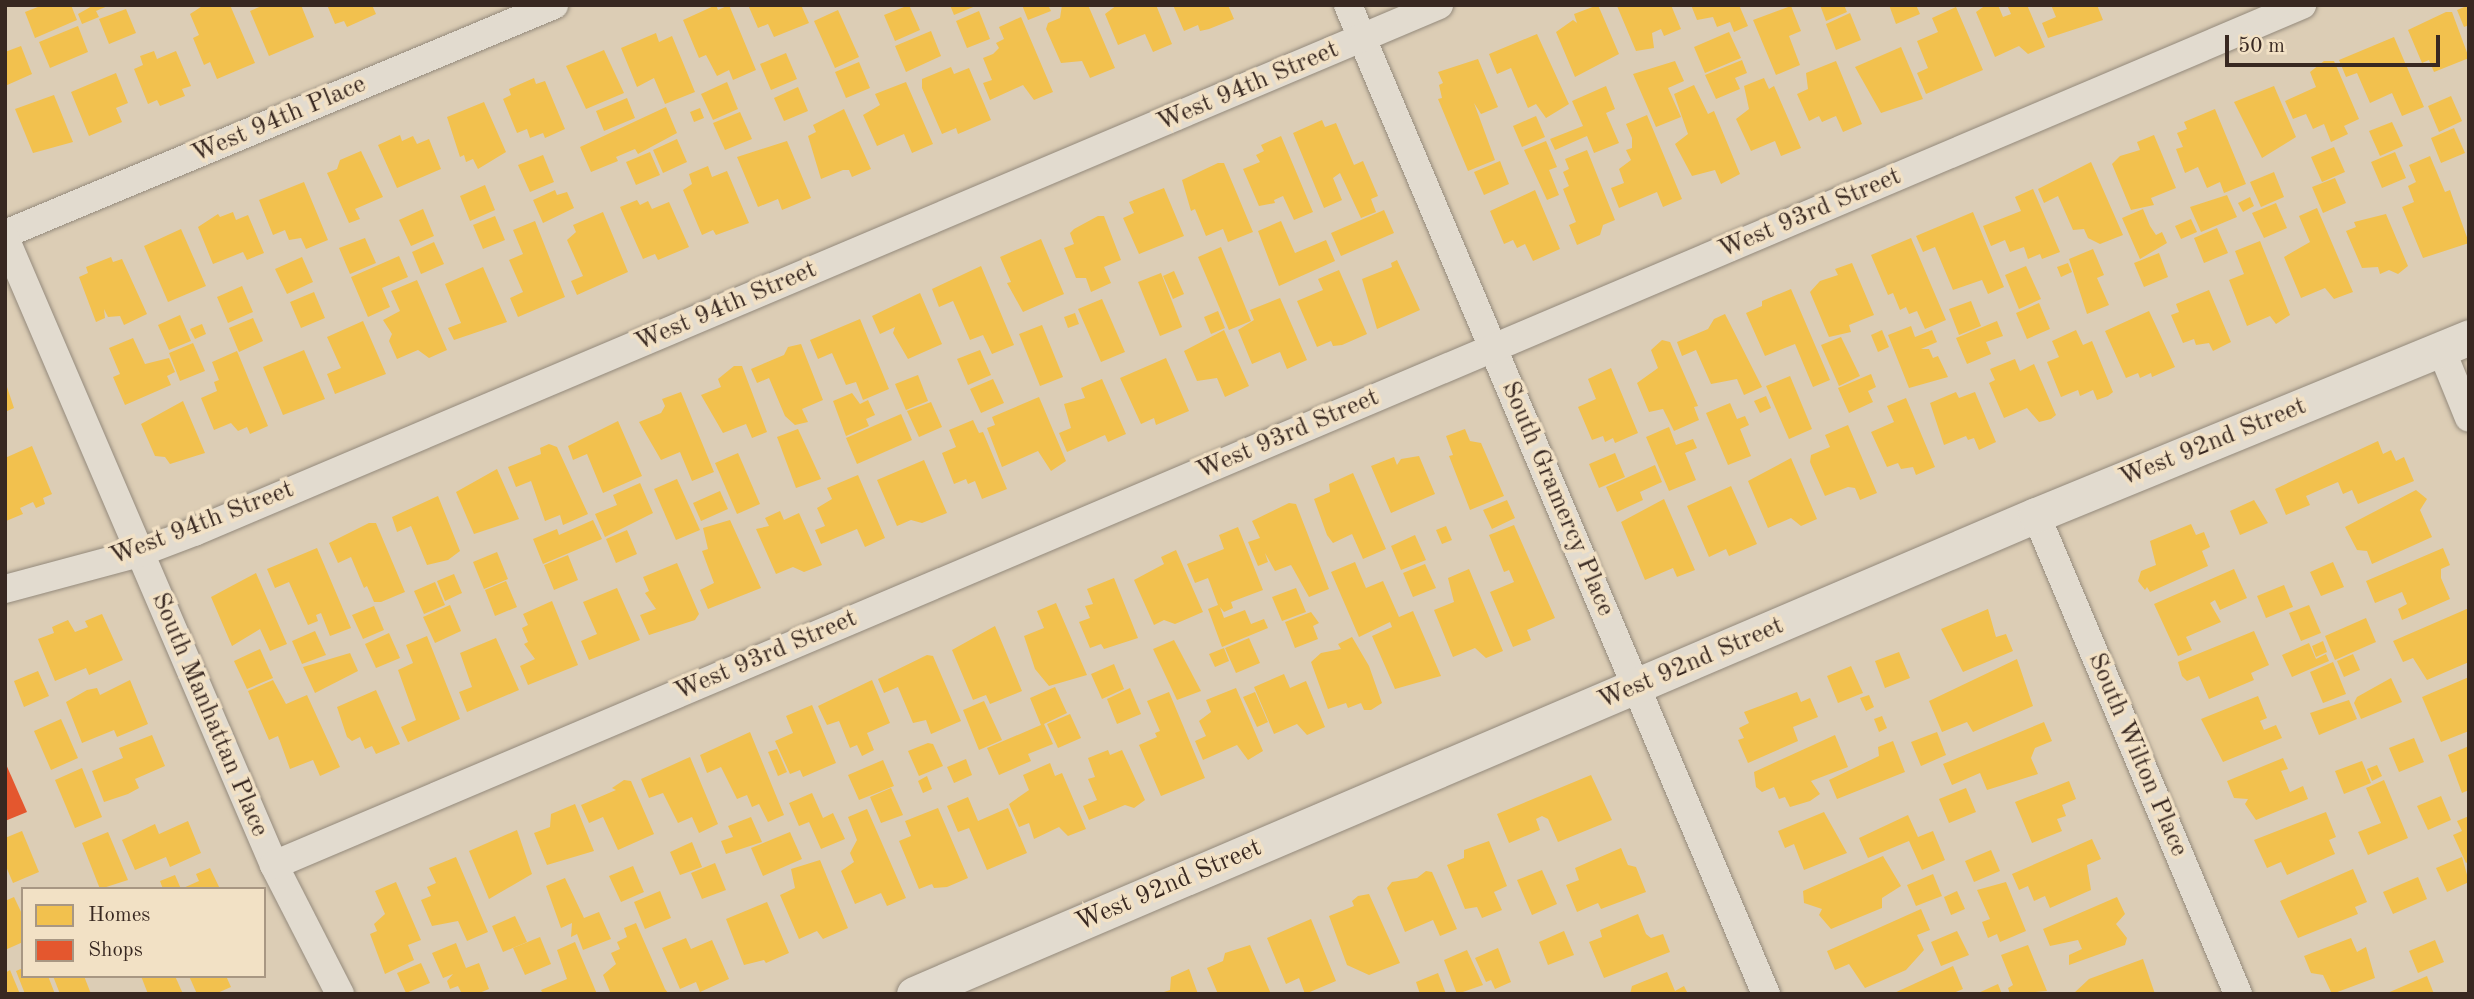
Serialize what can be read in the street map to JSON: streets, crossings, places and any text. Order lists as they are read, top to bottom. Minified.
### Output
{"streets":{"street":["West 94th Street","West 94th Place","West 93rd Street","West 92nd Street","South Gramercy Place","South Manhattan Place","South Wilton Place"]},"crossings":[["West 94th Street","South Gramercy Place"],["West 94th Street","South Manhattan Place"],["West 94th Place","South Manhattan Place"],["West 93rd Street","South Gramercy Place"],["West 93rd Street","South Manhattan Place"],["West 92nd Street","South Gramercy Place"],["West 92nd Street","South Wilton Place"]],"legend":["Homes","Shops"],"scale_bar":"50 m"}
